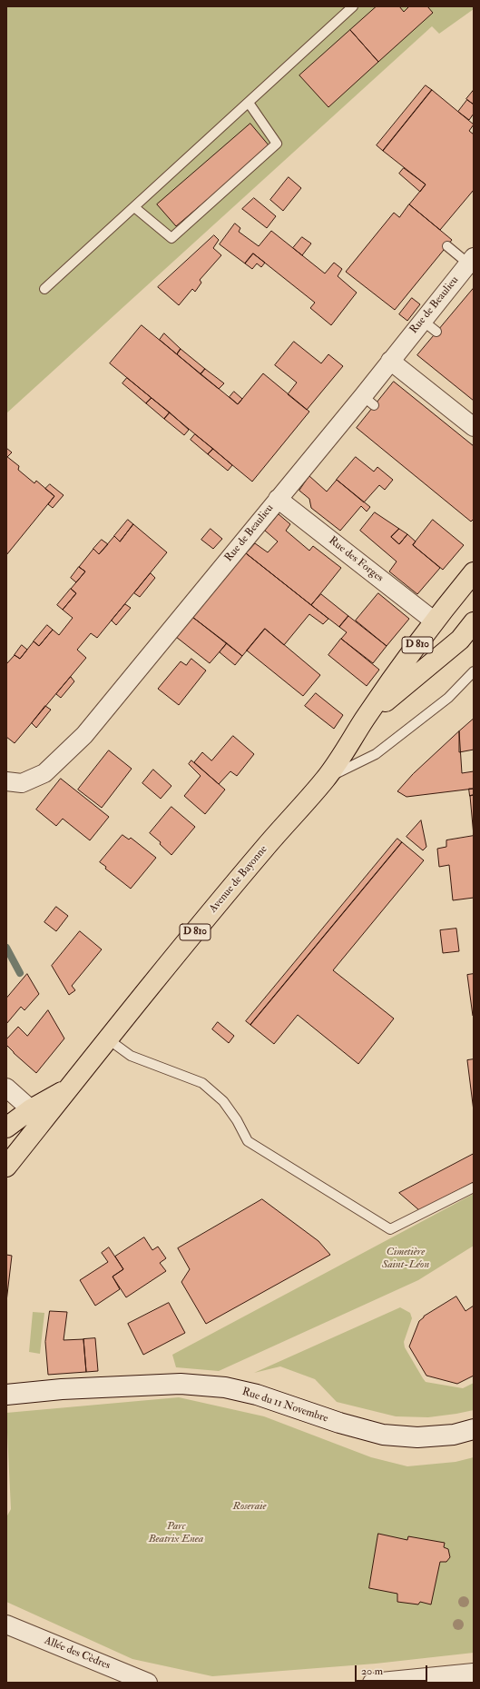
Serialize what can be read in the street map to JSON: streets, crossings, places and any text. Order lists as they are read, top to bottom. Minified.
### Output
{"streets":{"main road":["D 810","Avenue de Bayonne"],"street":["Rue de Beaulieu","Rue des Forges","Rue du 11 Novembre","Allée des Cèdres"]},"crossings":[["Rue de Beaulieu","Rue des Forges"],["Rue des Forges","D 810"],["D 810","Avenue de Bayonne"]],"parks":["Cimetière Saint-Léon","Roseraie","Parc Beatrix Enea"],"scale_bar":"20 m"}
